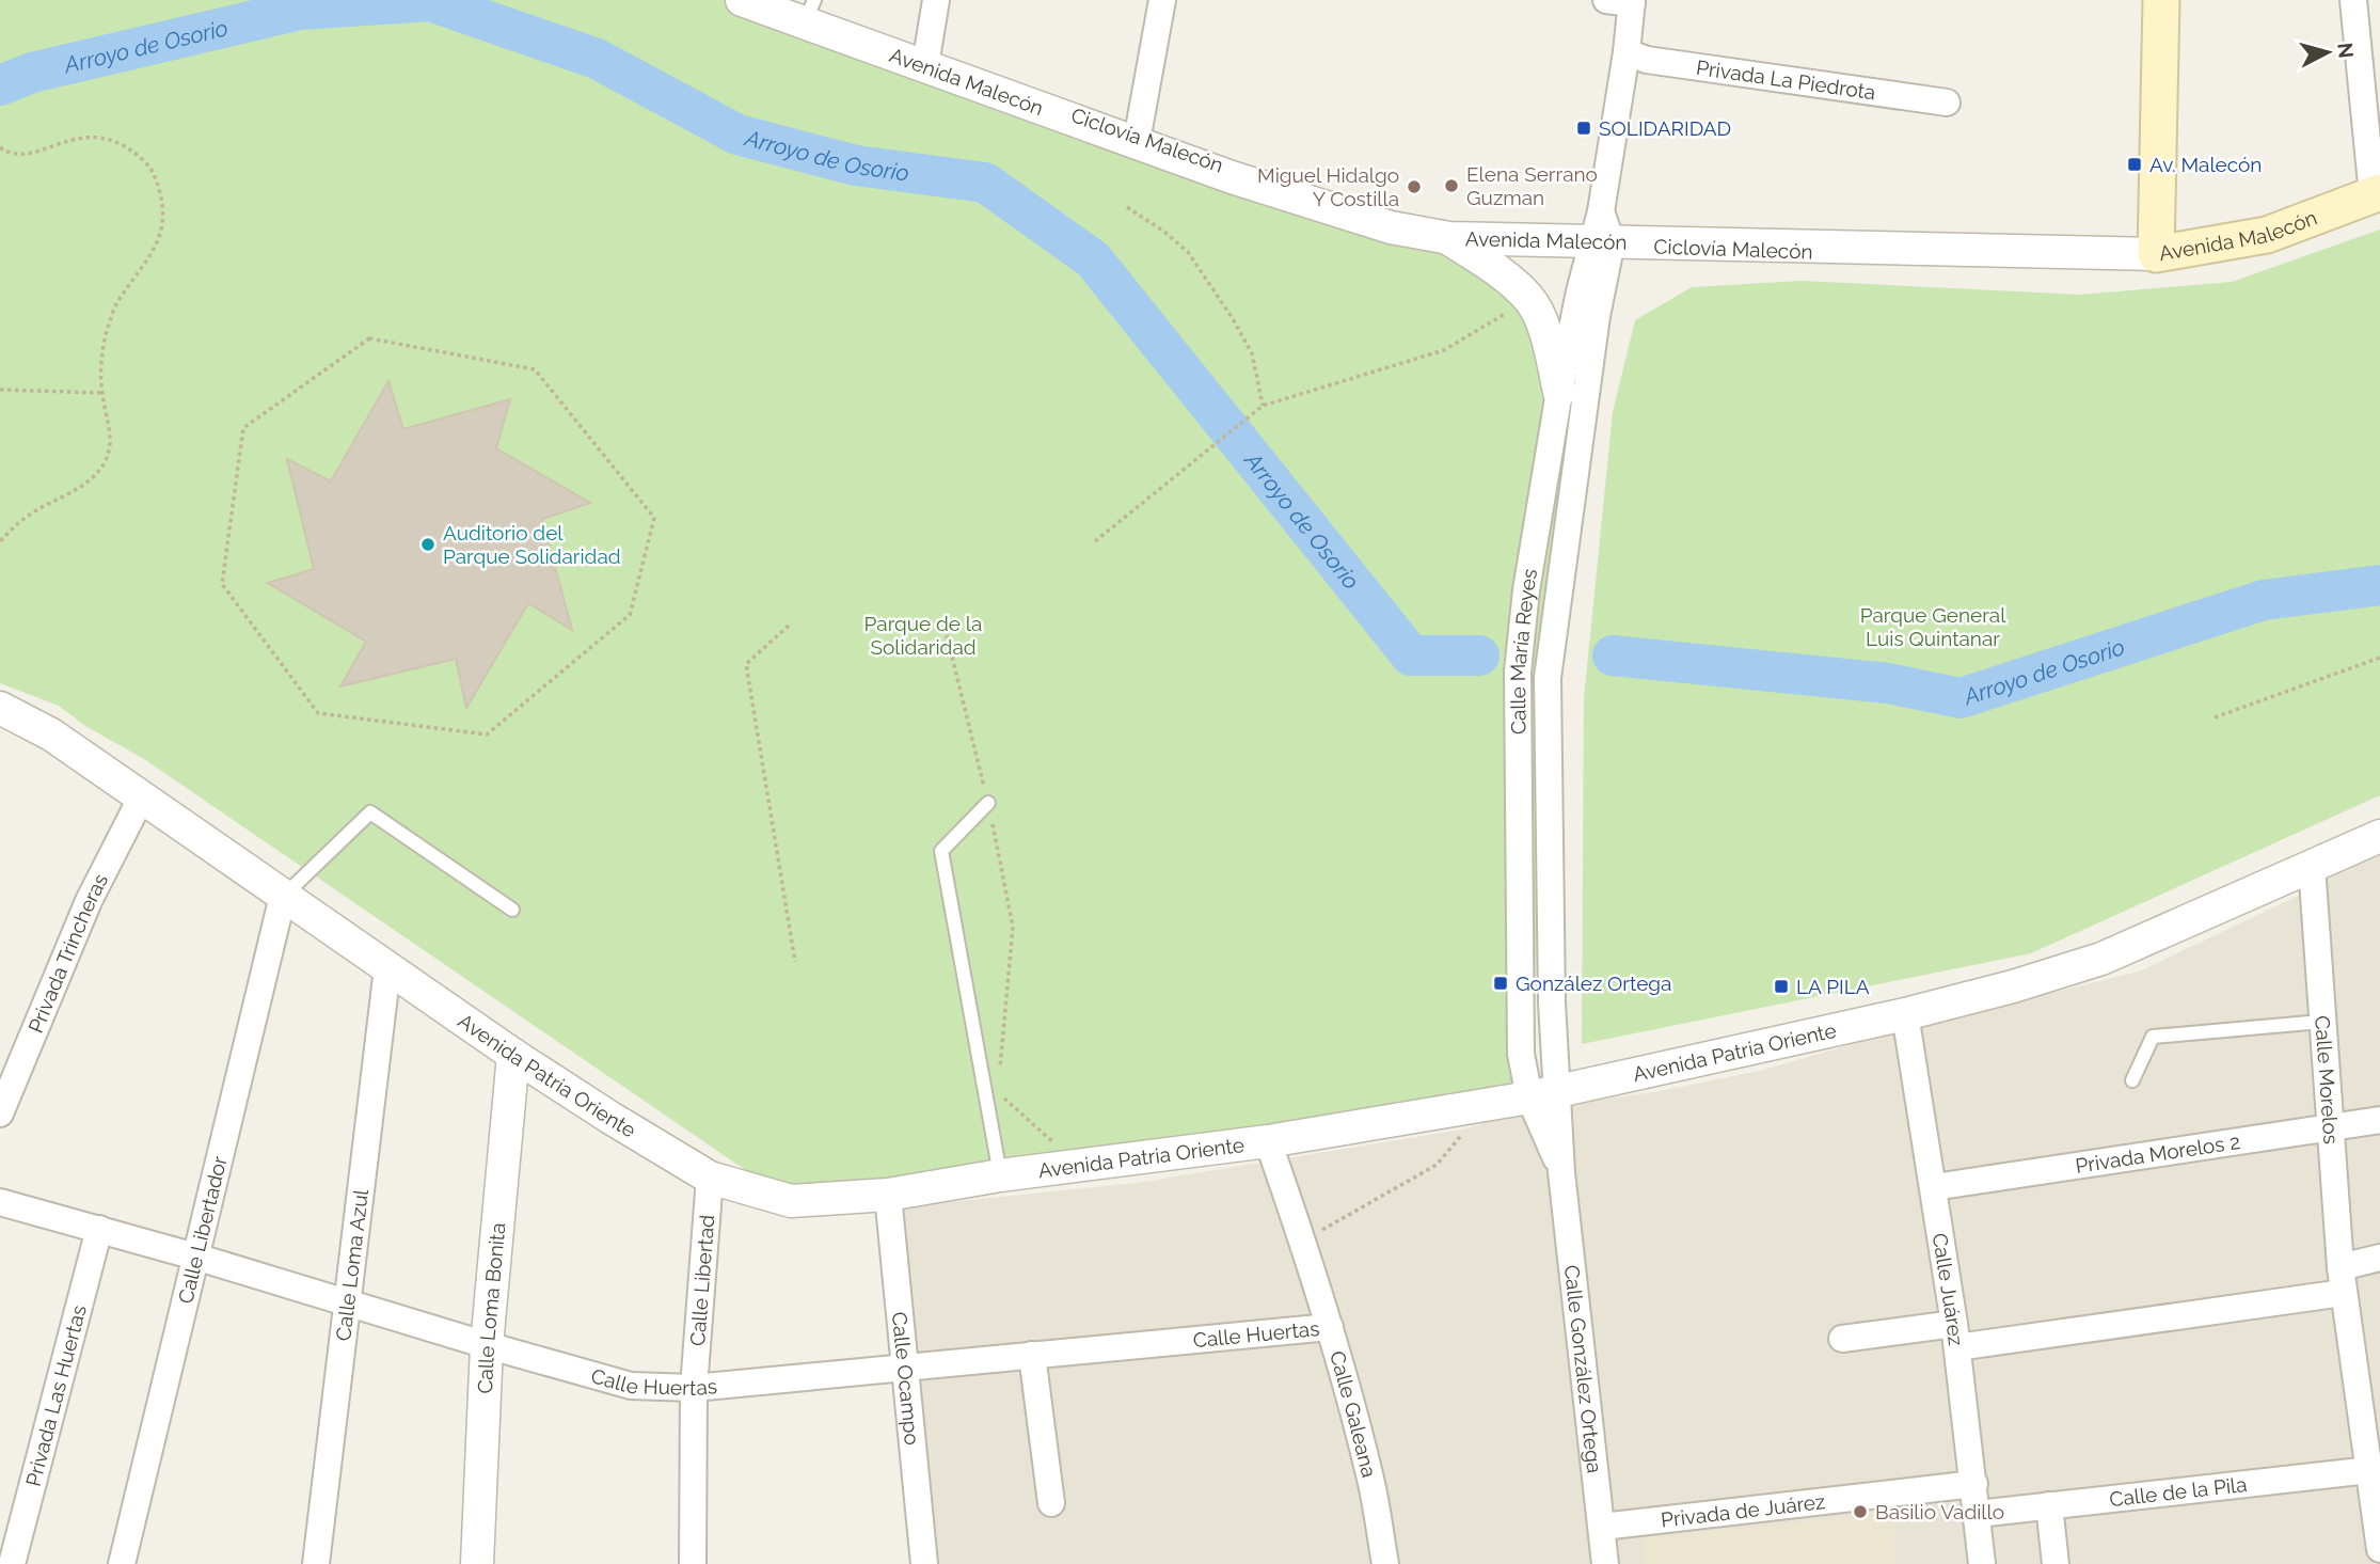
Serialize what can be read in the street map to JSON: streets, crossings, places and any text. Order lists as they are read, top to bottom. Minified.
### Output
{"streets":{"main road":["Avenida Malecón"],"street":["Privada La Piedrota","Calle María Reyes","Privada Trincheras","Avenida Patria Oriente","Calle Morelos","Privada Morelos 2","Calle Libertador","Calle Loma Azul","Calle Libertad","Calle Juárez","Calle Loma Bonita","Calle Huertas","Calle González Ortega","Calle Ocampo","Privada Las Huertas","Calle Galeana","Calle de la Pila","Privada de Juárez"]},"crossings":[["Avenida Malecón","Calle María Reyes"],["Privada La Piedrota","Calle María Reyes"],["Calle María Reyes","Avenida Patria Oriente"],["Calle María Reyes","Calle González Ortega"],["Privada Trincheras","Avenida Patria Oriente"],["Avenida Patria Oriente","Calle Morelos"],["Avenida Patria Oriente","Calle Libertador"],["Avenida Patria Oriente","Calle Loma Azul"],["Avenida Patria Oriente","Calle Libertad"],["Avenida Patria Oriente","Calle Juárez"],["Avenida Patria Oriente","Calle Loma Bonita"],["Avenida Patria Oriente","Calle González Ortega"],["Avenida Patria Oriente","Calle Ocampo"],["Avenida Patria Oriente","Calle Galeana"],["Calle Morelos","Privada Morelos 2"],["Calle Morelos","Calle de la Pila"],["Privada Morelos 2","Calle Juárez"],["Calle Libertador","Calle Huertas"],["Calle Loma Azul","Calle Huertas"],["Calle Libertad","Calle Huertas"],["Calle Juárez","Calle de la Pila"],["Calle Juárez","Privada de Juárez"],["Calle Loma Bonita","Calle Huertas"],["Calle Huertas","Calle Ocampo"],["Calle Huertas","Privada Las Huertas"],["Calle Huertas","Calle Galeana"],["Calle González Ortega","Privada de Juárez"]],"water":["Arroyo de Osorio"],"parks":["Parque General Luis Quintanar","Parque de la Solidaridad"],"places":{"transit":["SOLIDARIDAD","Av. Malecón","González Ortega","LA PILA"],"other":["Elena Serrano Guzman","Miguel Hidalgo Y Costilla","Auditorio del Parque Solidaridad","Basilio Vadillo"]},"north":"right"}
